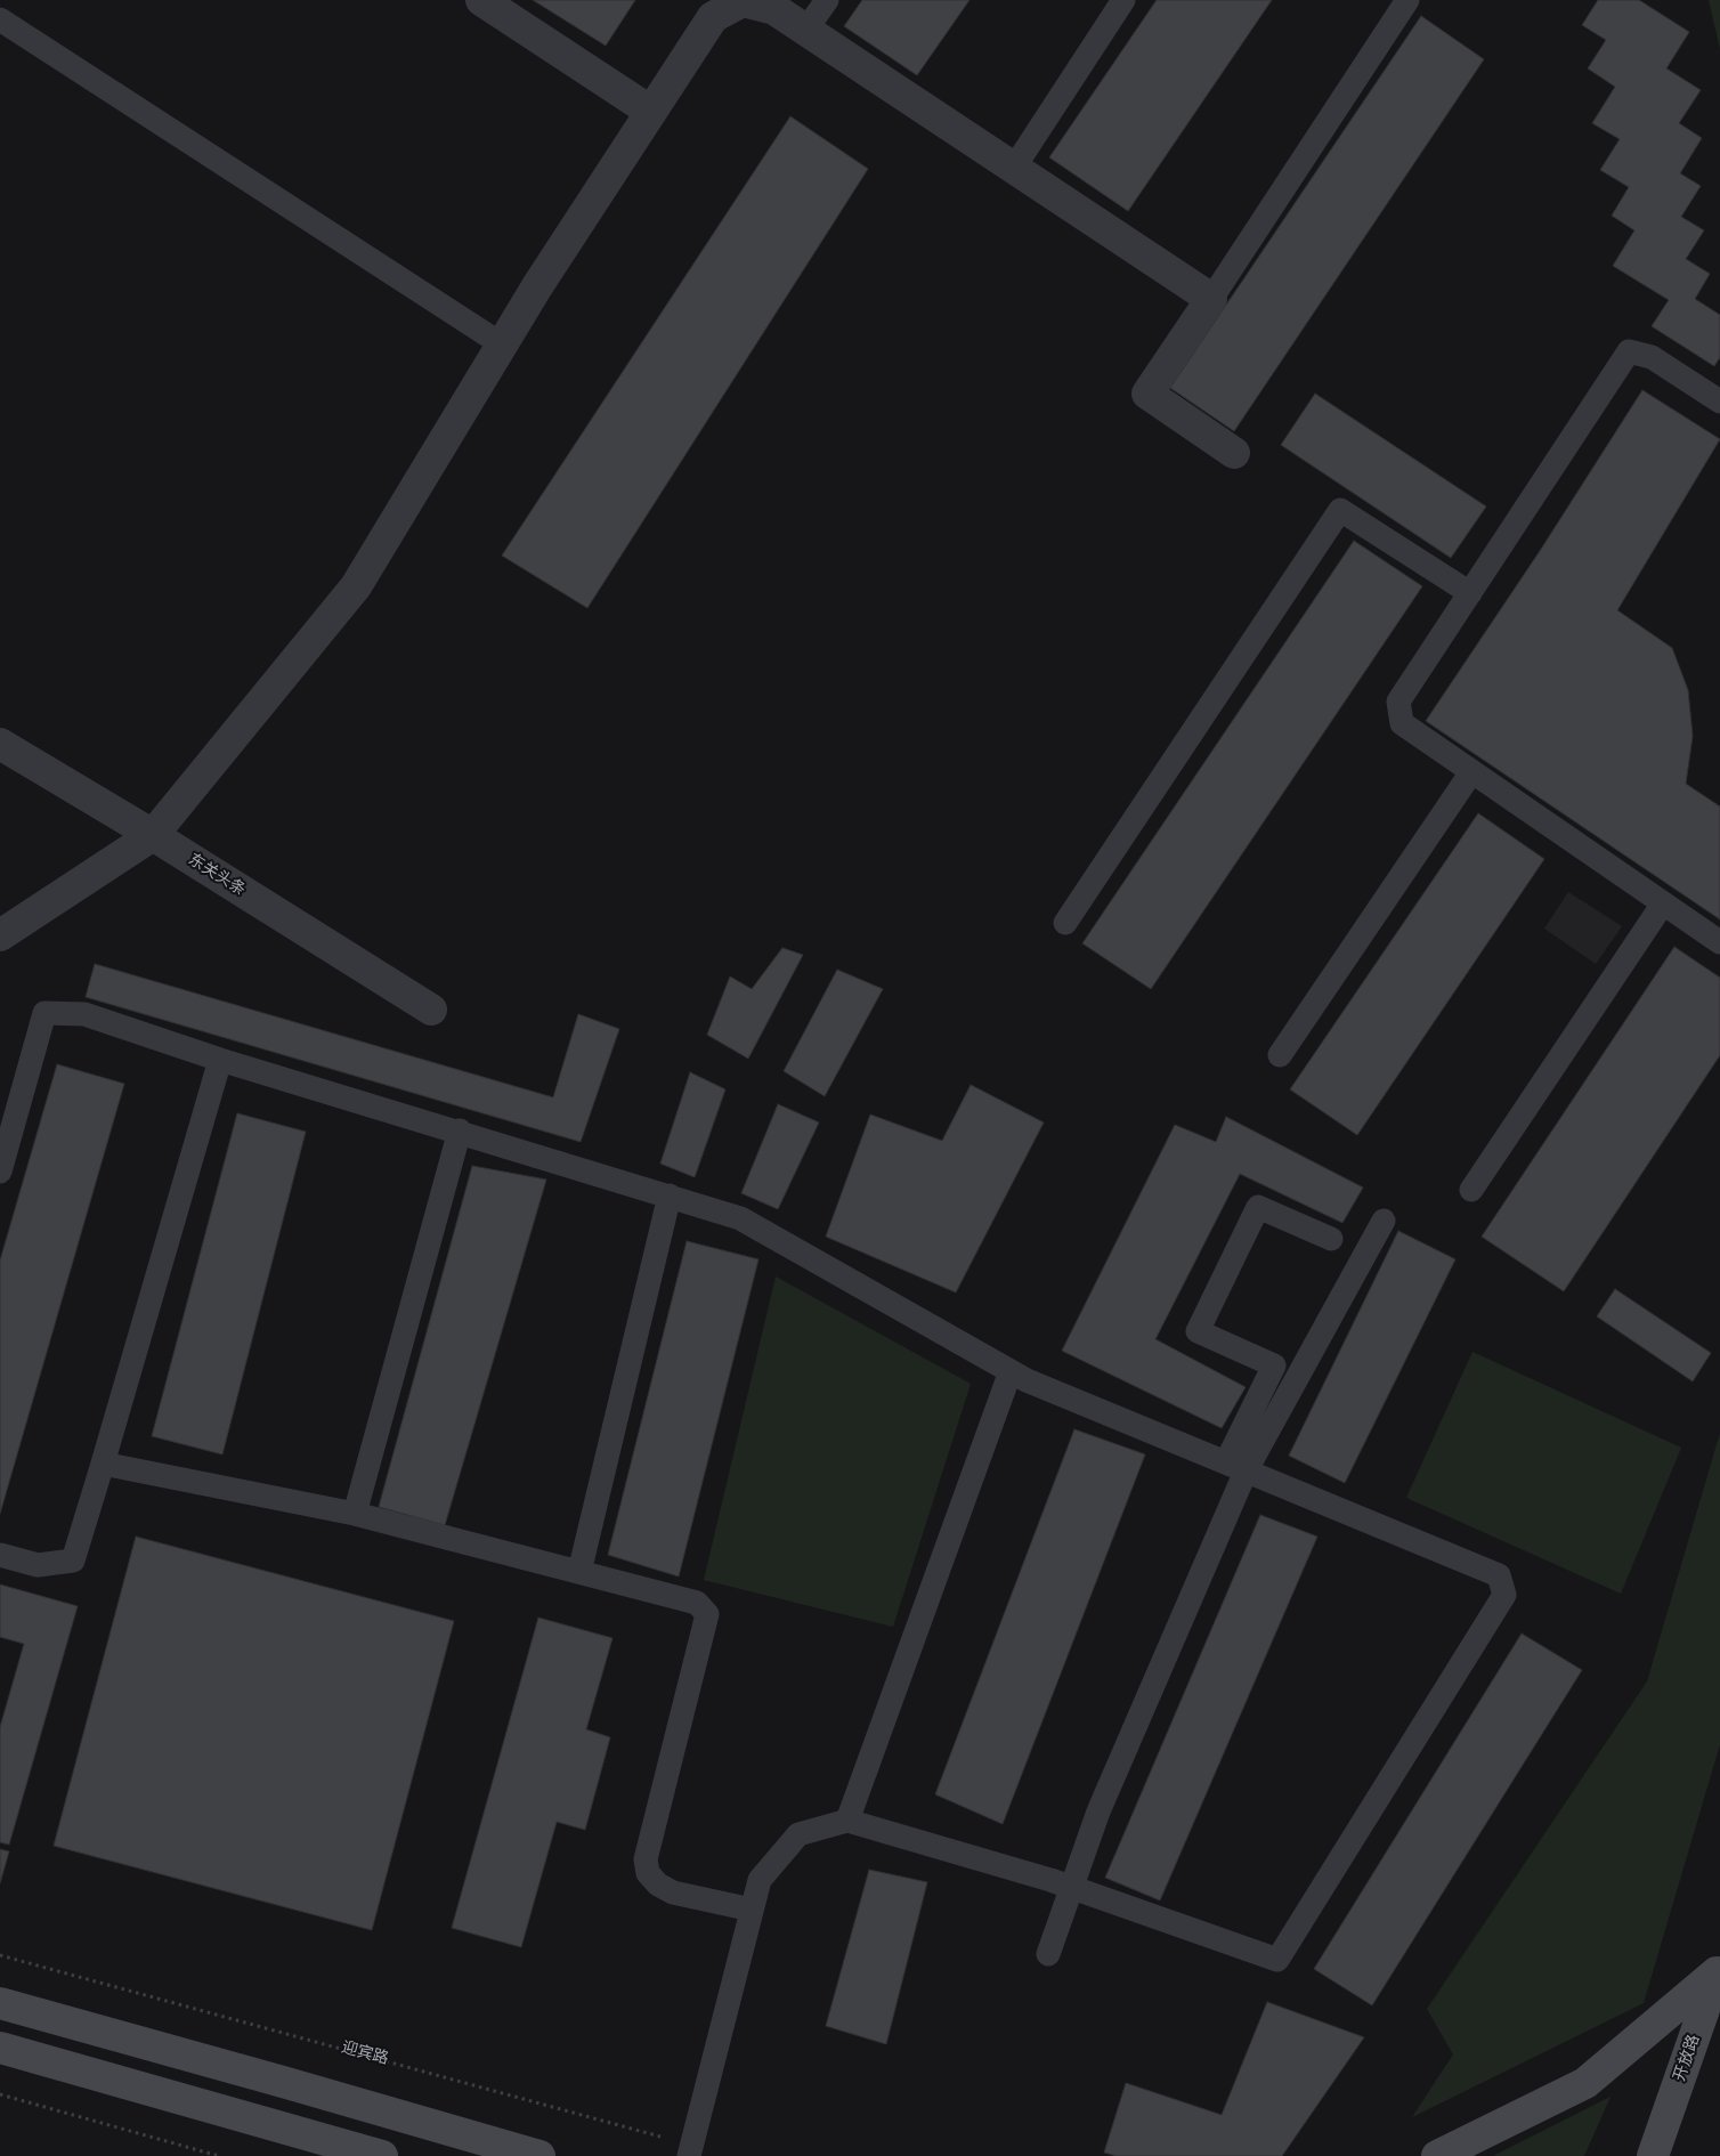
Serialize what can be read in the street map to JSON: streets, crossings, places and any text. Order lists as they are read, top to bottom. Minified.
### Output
{"streets":{"main road":["开放路"],"street":["东关头条"],"path":["迎宾路"]}}
